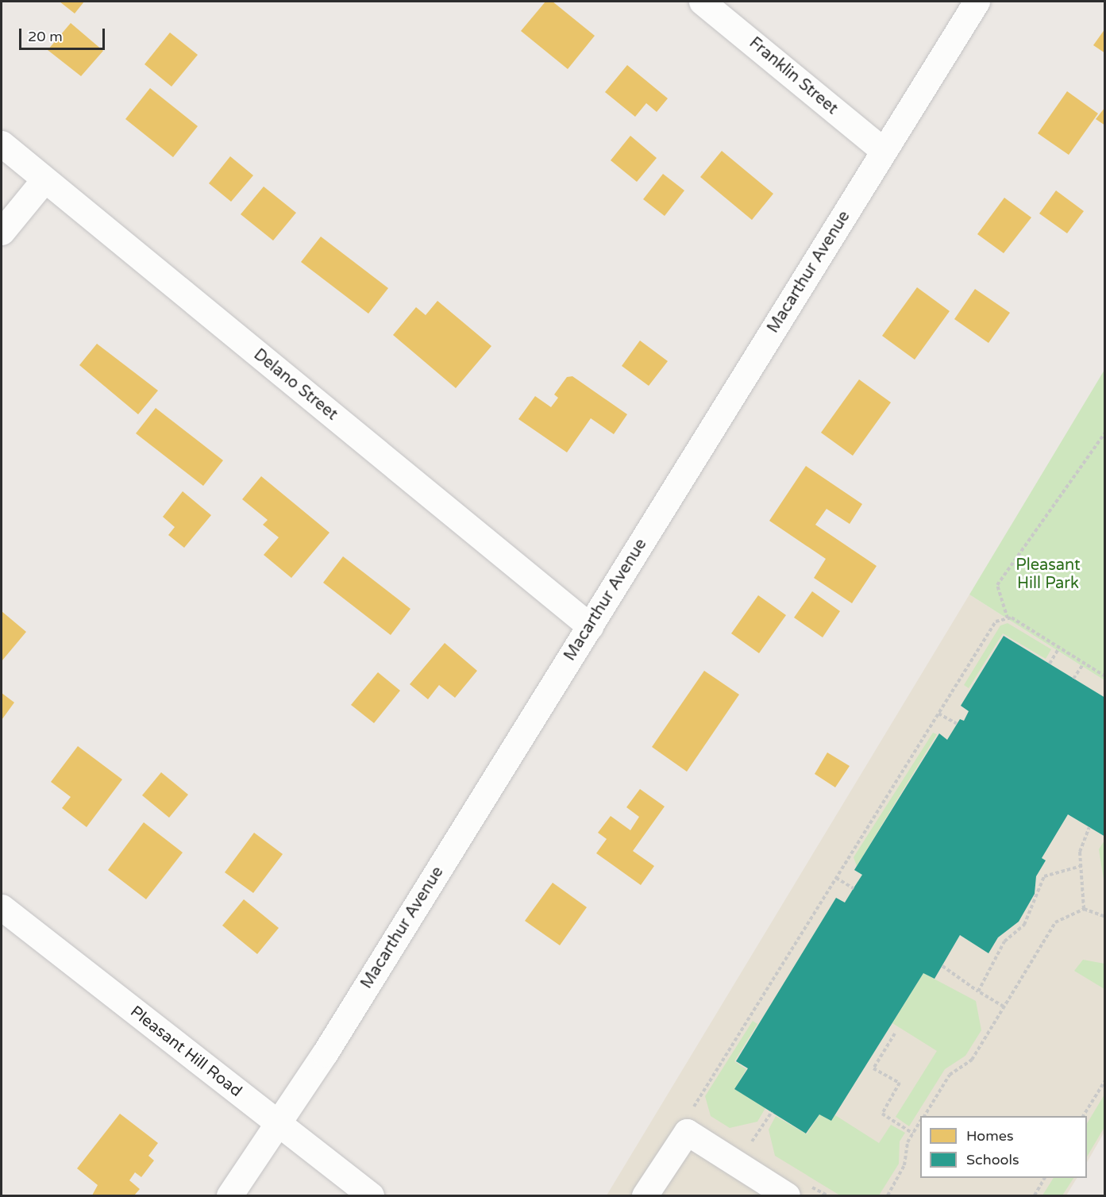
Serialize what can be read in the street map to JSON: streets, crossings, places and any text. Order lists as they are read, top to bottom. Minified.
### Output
{"streets":{"street":["Franklin Street","Macarthur Avenue","Delano Street","Pleasant Hill Road"]},"crossings":[["Franklin Street","Macarthur Avenue"],["Macarthur Avenue","Delano Street"],["Macarthur Avenue","Pleasant Hill Road"]],"parks":["Pleasant Hill Park"],"legend":["Homes","Schools"],"scale_bar":"20 m"}
